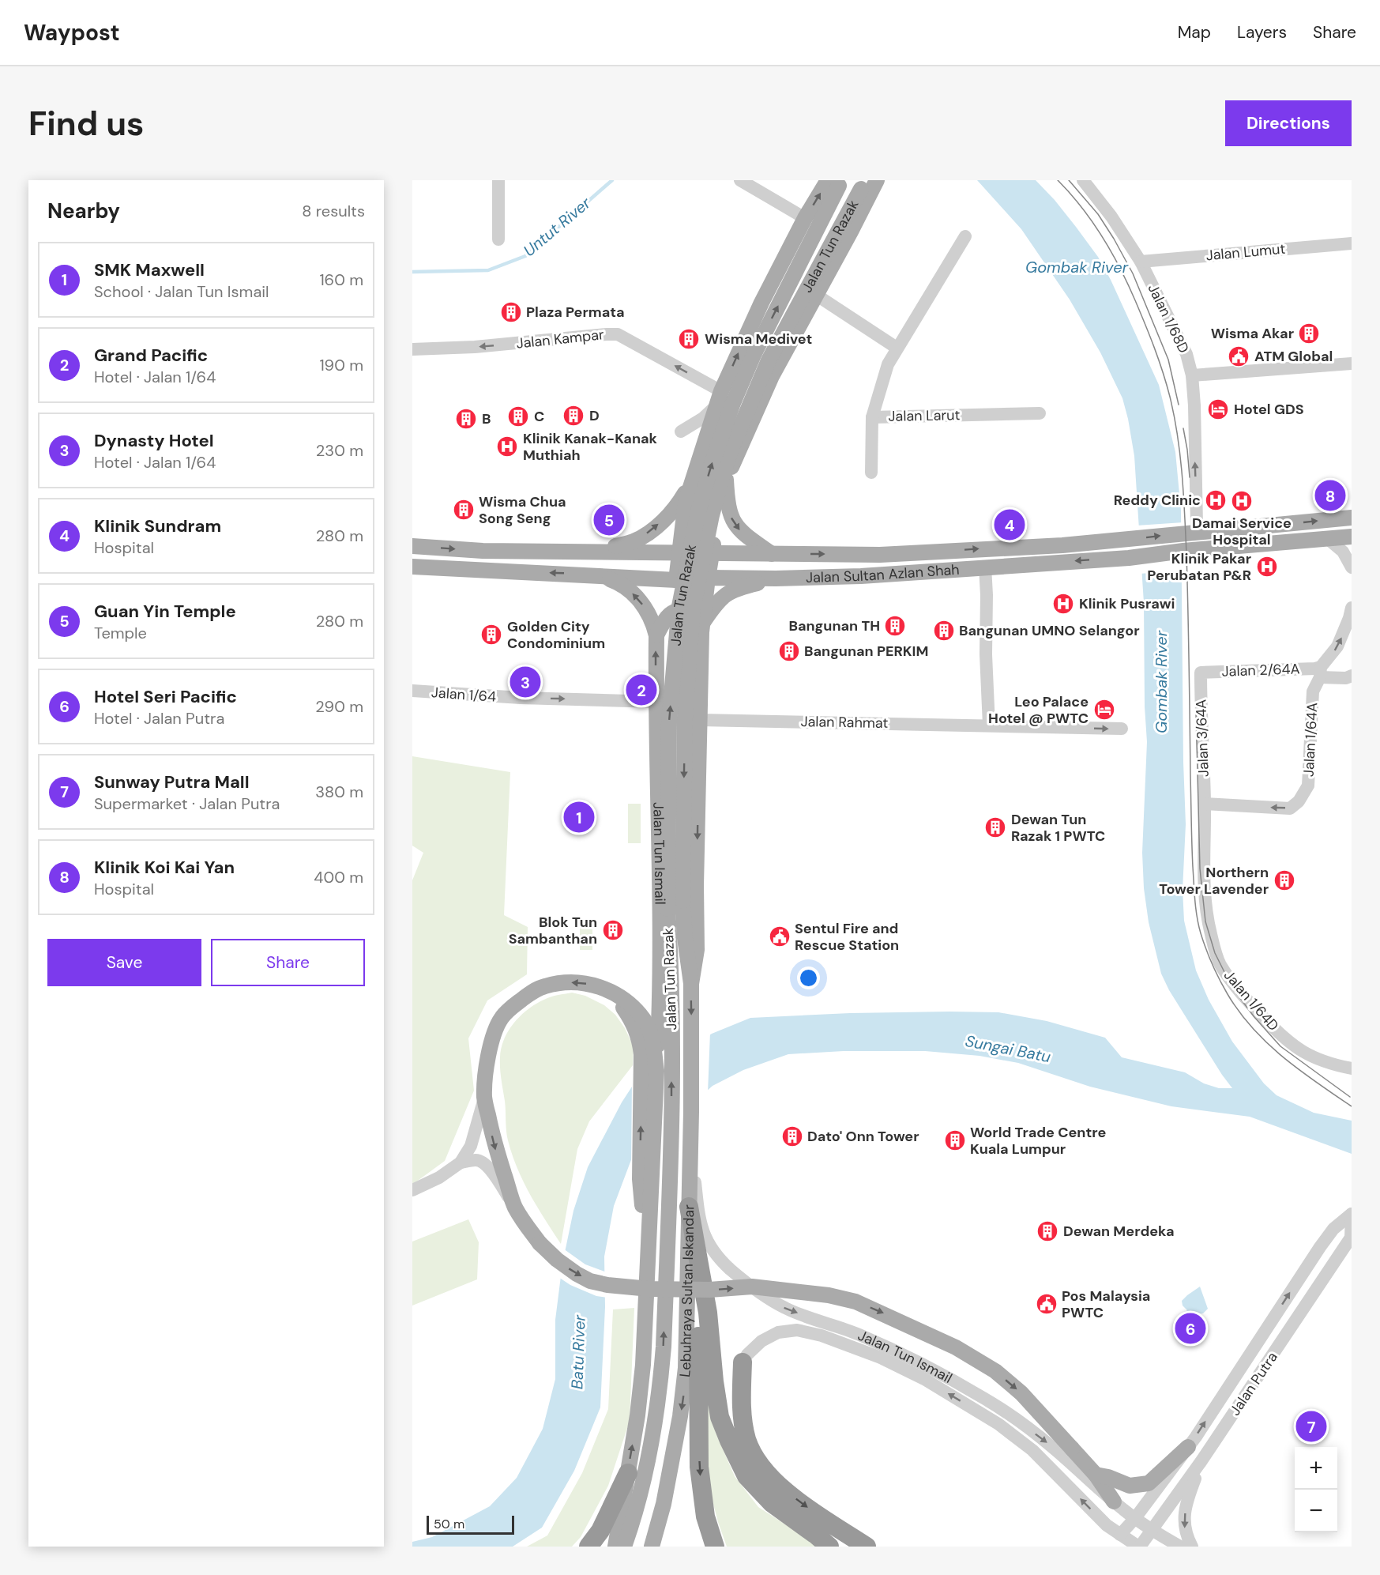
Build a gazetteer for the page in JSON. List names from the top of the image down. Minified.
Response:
{"streets":{"main road":["Jalan Tun Razak","Jalan Sultan Azlan Shah","Jalan Tun Ismail","Lebuhraya Sultan Iskandar"],"street":["Jalan Lumut","Jalan 1/68D","Jalan Kampar","Jalan Larut","Jalan 2/64A","Jalan 1/64","Jalan Rahmat","Jalan 3/64A","Jalan 1/64A","Jalan 1/64D","Jalan Putra"]},"crossings":[["Jalan Tun Razak","Jalan Kampar"],["Jalan Tun Razak","Jalan Sultan Azlan Shah"],["Jalan Tun Razak","Lebuhraya Sultan Iskandar"],["Jalan Lumut","Jalan 1/68D"],["Jalan 1/68D","Jalan Sultan Azlan Shah"],["Jalan 2/64A","Jalan 3/64A"],["Jalan 2/64A","Jalan 1/64A"],["Jalan 1/64","Jalan Tun Ismail"],["Jalan 3/64A","Jalan 1/64A"],["Jalan 3/64A","Jalan 1/64D"],["Jalan 1/64A","Jalan 1/64D"],["Jalan Tun Ismail","Lebuhraya Sultan Iskandar"],["Jalan Tun Ismail","Jalan Putra"]],"one_way":["Jalan 1/68D","Jalan Kampar","Jalan 1/64"],"water":["Untut River","Gombak River","Sungai Batu","Batu River"],"places":{"building":["Plaza Permata","Wisma Akar","Wisma Medivet","D","C","B","Wisma Chua Song Seng","Bangunan TH","Bangunan UMNO Selangor","Golden City Condominium","Bangunan PERKIM","Dewan Tun Razak 1 PWTC","Northern Tower Lavender","Blok Tun Sambanthan","Dato' Onn Tower","World Trade Centre Kuala Lumpur","Dewan Merdeka"],"public building":["ATM Global","Sentul Fire and Rescue Station","Pos Malaysia PWTC"],"hotel":["Hotel GDS","Leo Palace Hotel @ PWTC"],"hospital":["Klinik Kanak-Kanak Muthiah","Reddy Clinic","Damai Service Hospital","Klinik Pakar Perubatan P&R","Klinik Pusrawi"]},"scale_bar":"50 m","page":{"header":"Waypost","nav":["Map","Layers","Share"],"buttons":["Directions",["Save","Share"]],"title":"Find us","heading":["Nearby","8 results"],"list":[{"mark":"1","name":"SMK Maxwell","note":"School · Jalan Tun Ismail","value":"160 m"},{"mark":"2","name":"Grand Pacific","note":"Hotel · Jalan 1/64","value":"190 m"},{"mark":"3","name":"Dynasty Hotel","note":"Hotel · Jalan 1/64","value":"230 m"},{"mark":"4","name":"Klinik Sundram","note":"Hospital","value":"280 m"},{"mark":"5","name":"Guan Yin Temple","note":"Temple","value":"280 m"},{"mark":"6","name":"Hotel Seri Pacific","note":"Hotel · Jalan Putra","value":"290 m"},{"mark":"7","name":"Sunway Putra Mall","note":"Supermarket · Jalan Putra","value":"380 m"},{"mark":"8","name":"Klinik Koi Kai Yan","note":"Hospital","value":"400 m"}],"pins":["8","5","4","3","2","1","6","7"],"map_buttons":["+","−"],"scale":"50 m"}}
